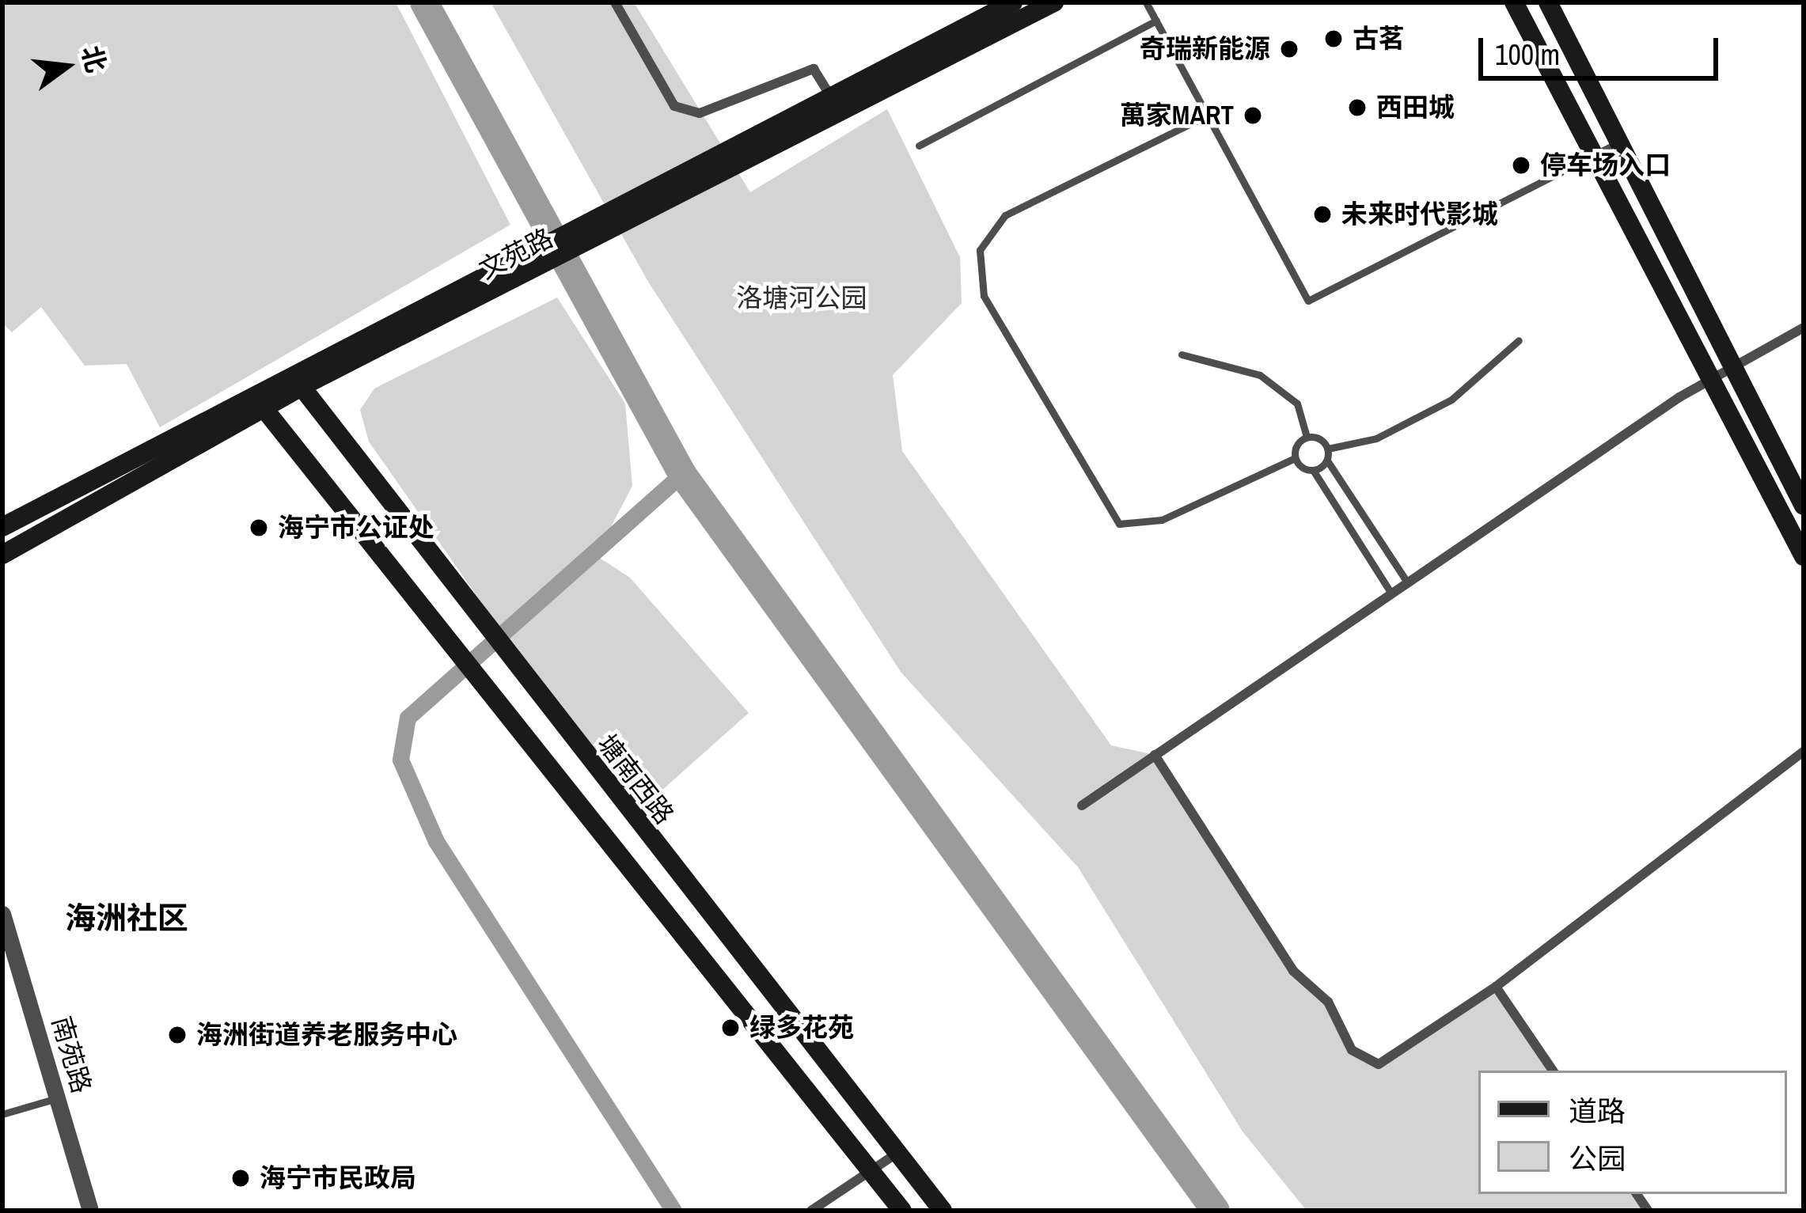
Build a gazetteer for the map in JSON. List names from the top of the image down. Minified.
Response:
{"streets":{"main road":["文苑路","塘南西路"],"street":["南苑路"]},"crossings":[["文苑路","塘南西路"]],"districts":["海洲社区"],"parks":["洛塘河公园"],"places":["古茗","奇瑞新能源","西田城","萬家MART","停车场入口","未来时代影城","海宁市公证处","绿多花苑","海洲街道养老服务中心","海宁市民政局"],"legend":["道路","公园"],"scale_bar":"100 m","north":"right"}
